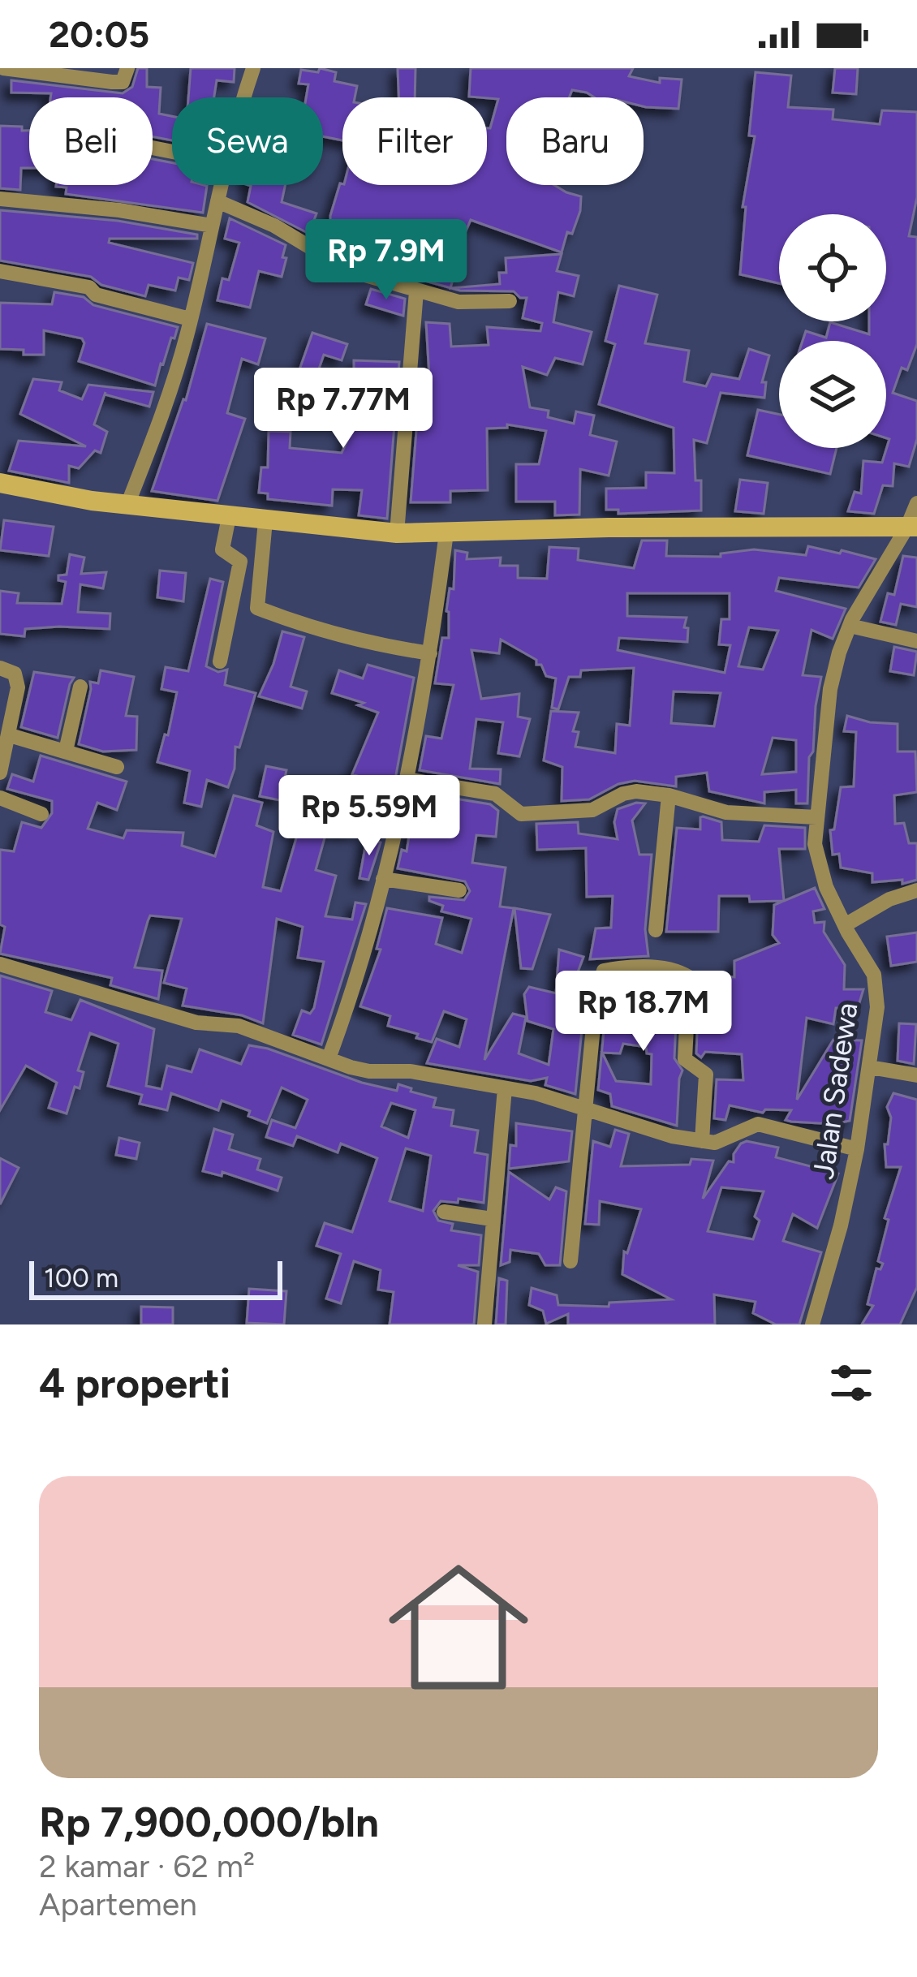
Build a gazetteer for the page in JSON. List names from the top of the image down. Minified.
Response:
{"streets":{"street":["Jalan Sadewa"]},"scale_bar":"100 m","page":{"status":"20:05","chip":["Beli","Sewa","Filter","Baru"],"price":["Rp 7.9M","Rp 7.77M","Rp 5.59M","Rp 18.7M"],"scale":"100 m","heading":"4 properti","list":[{"name":"Rp 7,900,000/bln","note":"2 kamar · 62 m² · Apartemen"}]}}
